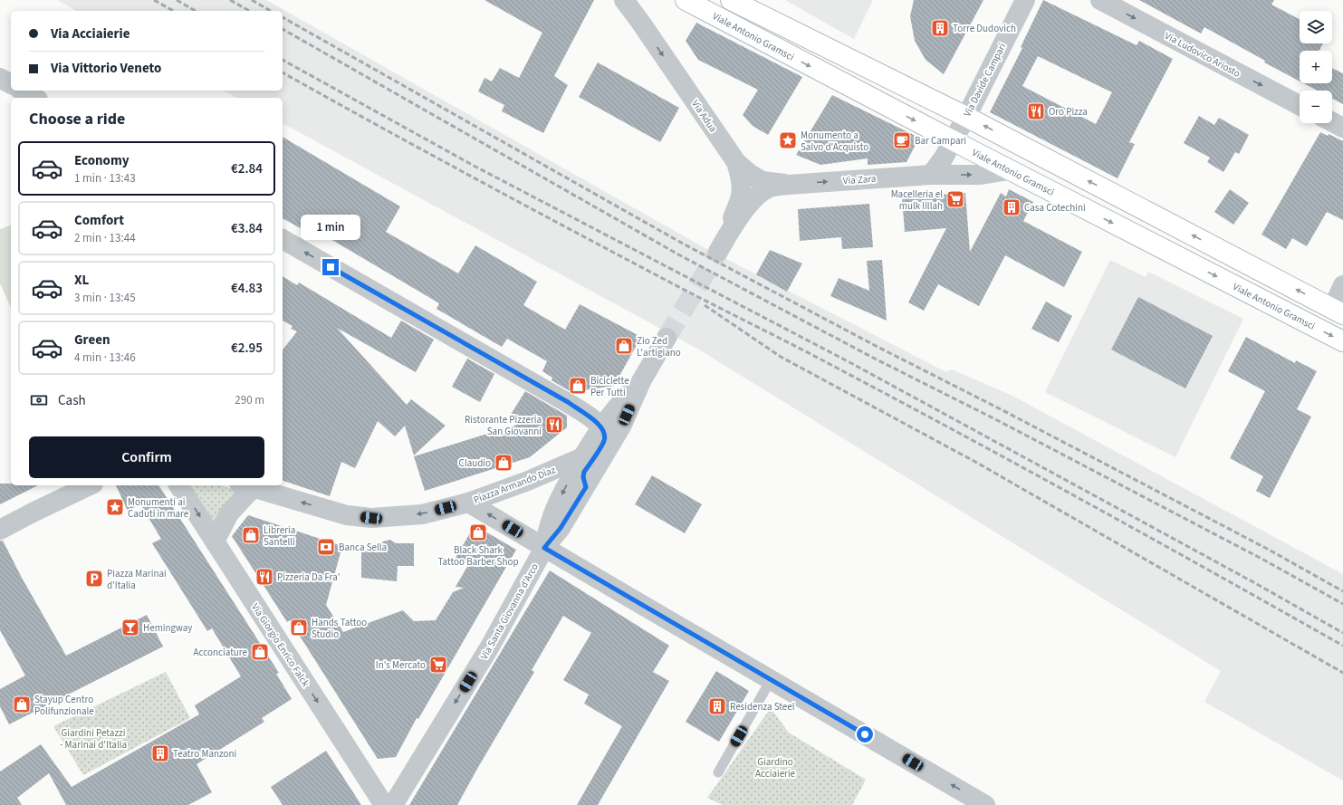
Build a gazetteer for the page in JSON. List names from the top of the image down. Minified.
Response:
{"streets":{"main road":["Viale Antonio Gramsci"],"street":["Via Ludovico Ariosto","Via Davide Campari","Via Adua","Via Zara","Piazza Armando Diaz","Via Santa Giovanna d'Arco","Via Giorgio Enrico Falck"]},"crossings":[["Viale Antonio Gramsci","Via Davide Campari"],["Viale Antonio Gramsci","Via Zara"],["Via Adua","Via Zara"],["Piazza Armando Diaz","Via Santa Giovanna d'Arco"]],"one_way":["Via Ludovico Ariosto","Via Adua","Via Zara","Via Santa Giovanna d'Arco","Via Giorgio Enrico Falck"],"parks":["Giardini Petazzi - Marinai d'Italia","Giardino Acciaierie"],"places":{"building":["Torre Dudovich","Casa Cotechini","Residenza Steel","Teatro Manzoni"],"restaurant":["Oro Pizza","Ristorante Pizzeria San Giovanni","Pizzeria Da Fra'"],"place":["Monumento a Salvo d'Acquisto","Monumenti ai Caduti in mare"],"cafe":["Bar Campari"],"supermarket":["Macelleria el mulk lillah","In's Mercato"],"shop":["Zio Zed L'artigiano","Biciclette Per Tutti","Claudio","Black Shark Tattoo Barber Shop","Libreria Santelli","Hands Tattoo Studio","Acconciature","Stayup Centro Polifunzionale"],"bank":["Banca Sella"],"parking":["Piazza Marinai d'Italia"],"bar":["Hemingway"]},"page":{"map_buttons":["+","−"],"banner":["Via Acciaierie","Via Vittorio Veneto"],"heading":"Choose a ride","list":[{"name":"Economy","note":"1 min · 13:43","value":"€2.84"},{"name":"Comfort","note":"2 min · 13:44","value":"€3.84"},{"name":"XL","note":"3 min · 13:45","value":"€4.83"},{"name":"Green","note":"4 min · 13:46","value":"€2.95"}],"bubble":"1 min","pay":["Cash","290 m"],"buttons":"Confirm"}}
